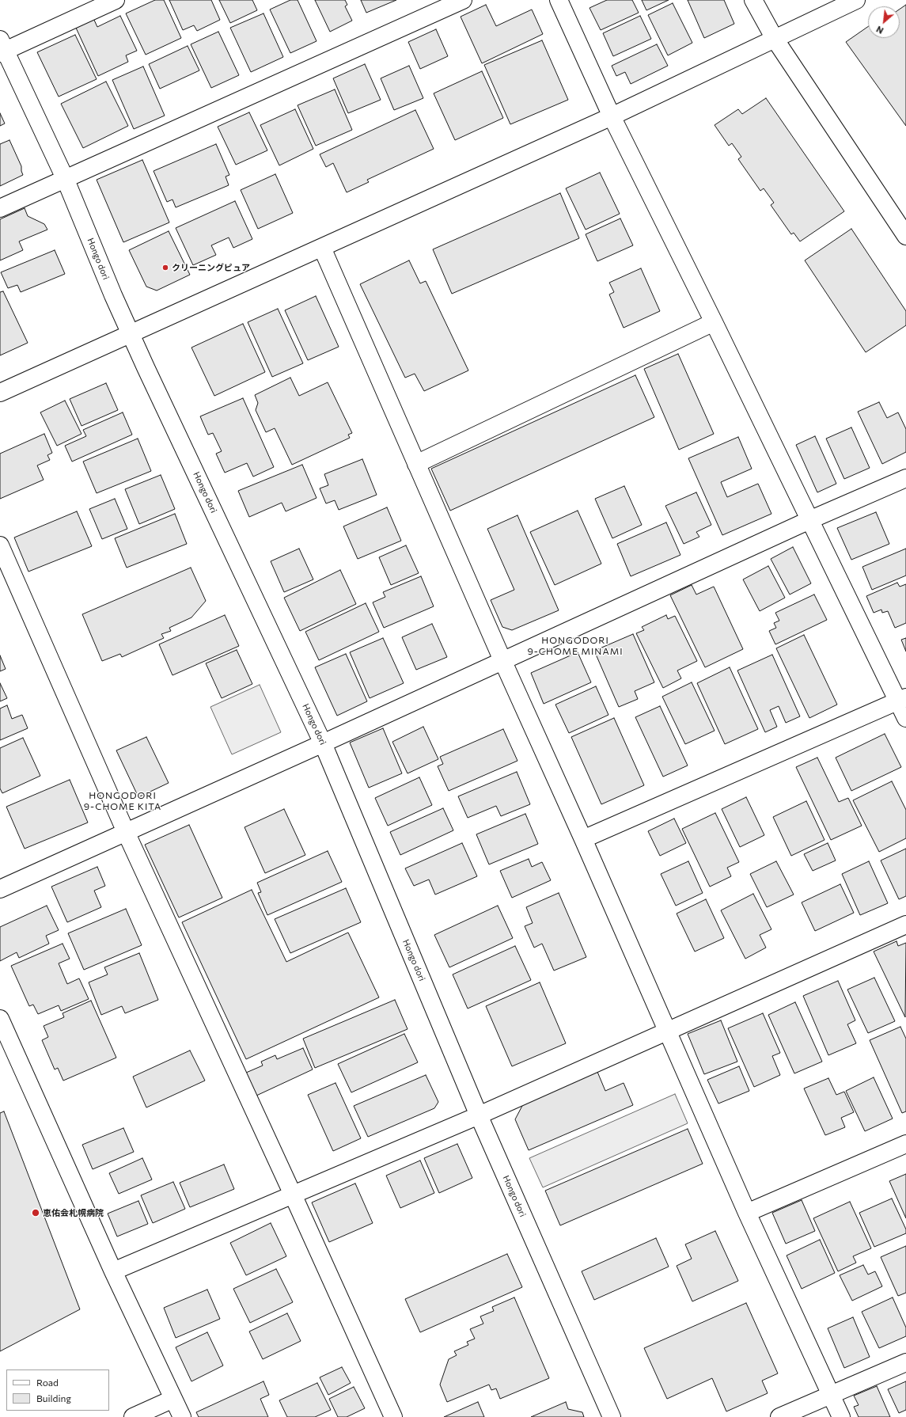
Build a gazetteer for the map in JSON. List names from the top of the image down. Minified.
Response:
{"streets":{"street":["Hongo dori"]},"districts":["HONGODORI 9-CHOME MINAMI","HONGODORI 9-CHOME KITA"],"places":["クリーニングピュア","恵佑会札幌病院"],"legend":["Road","Building"],"north":"bottom left"}
